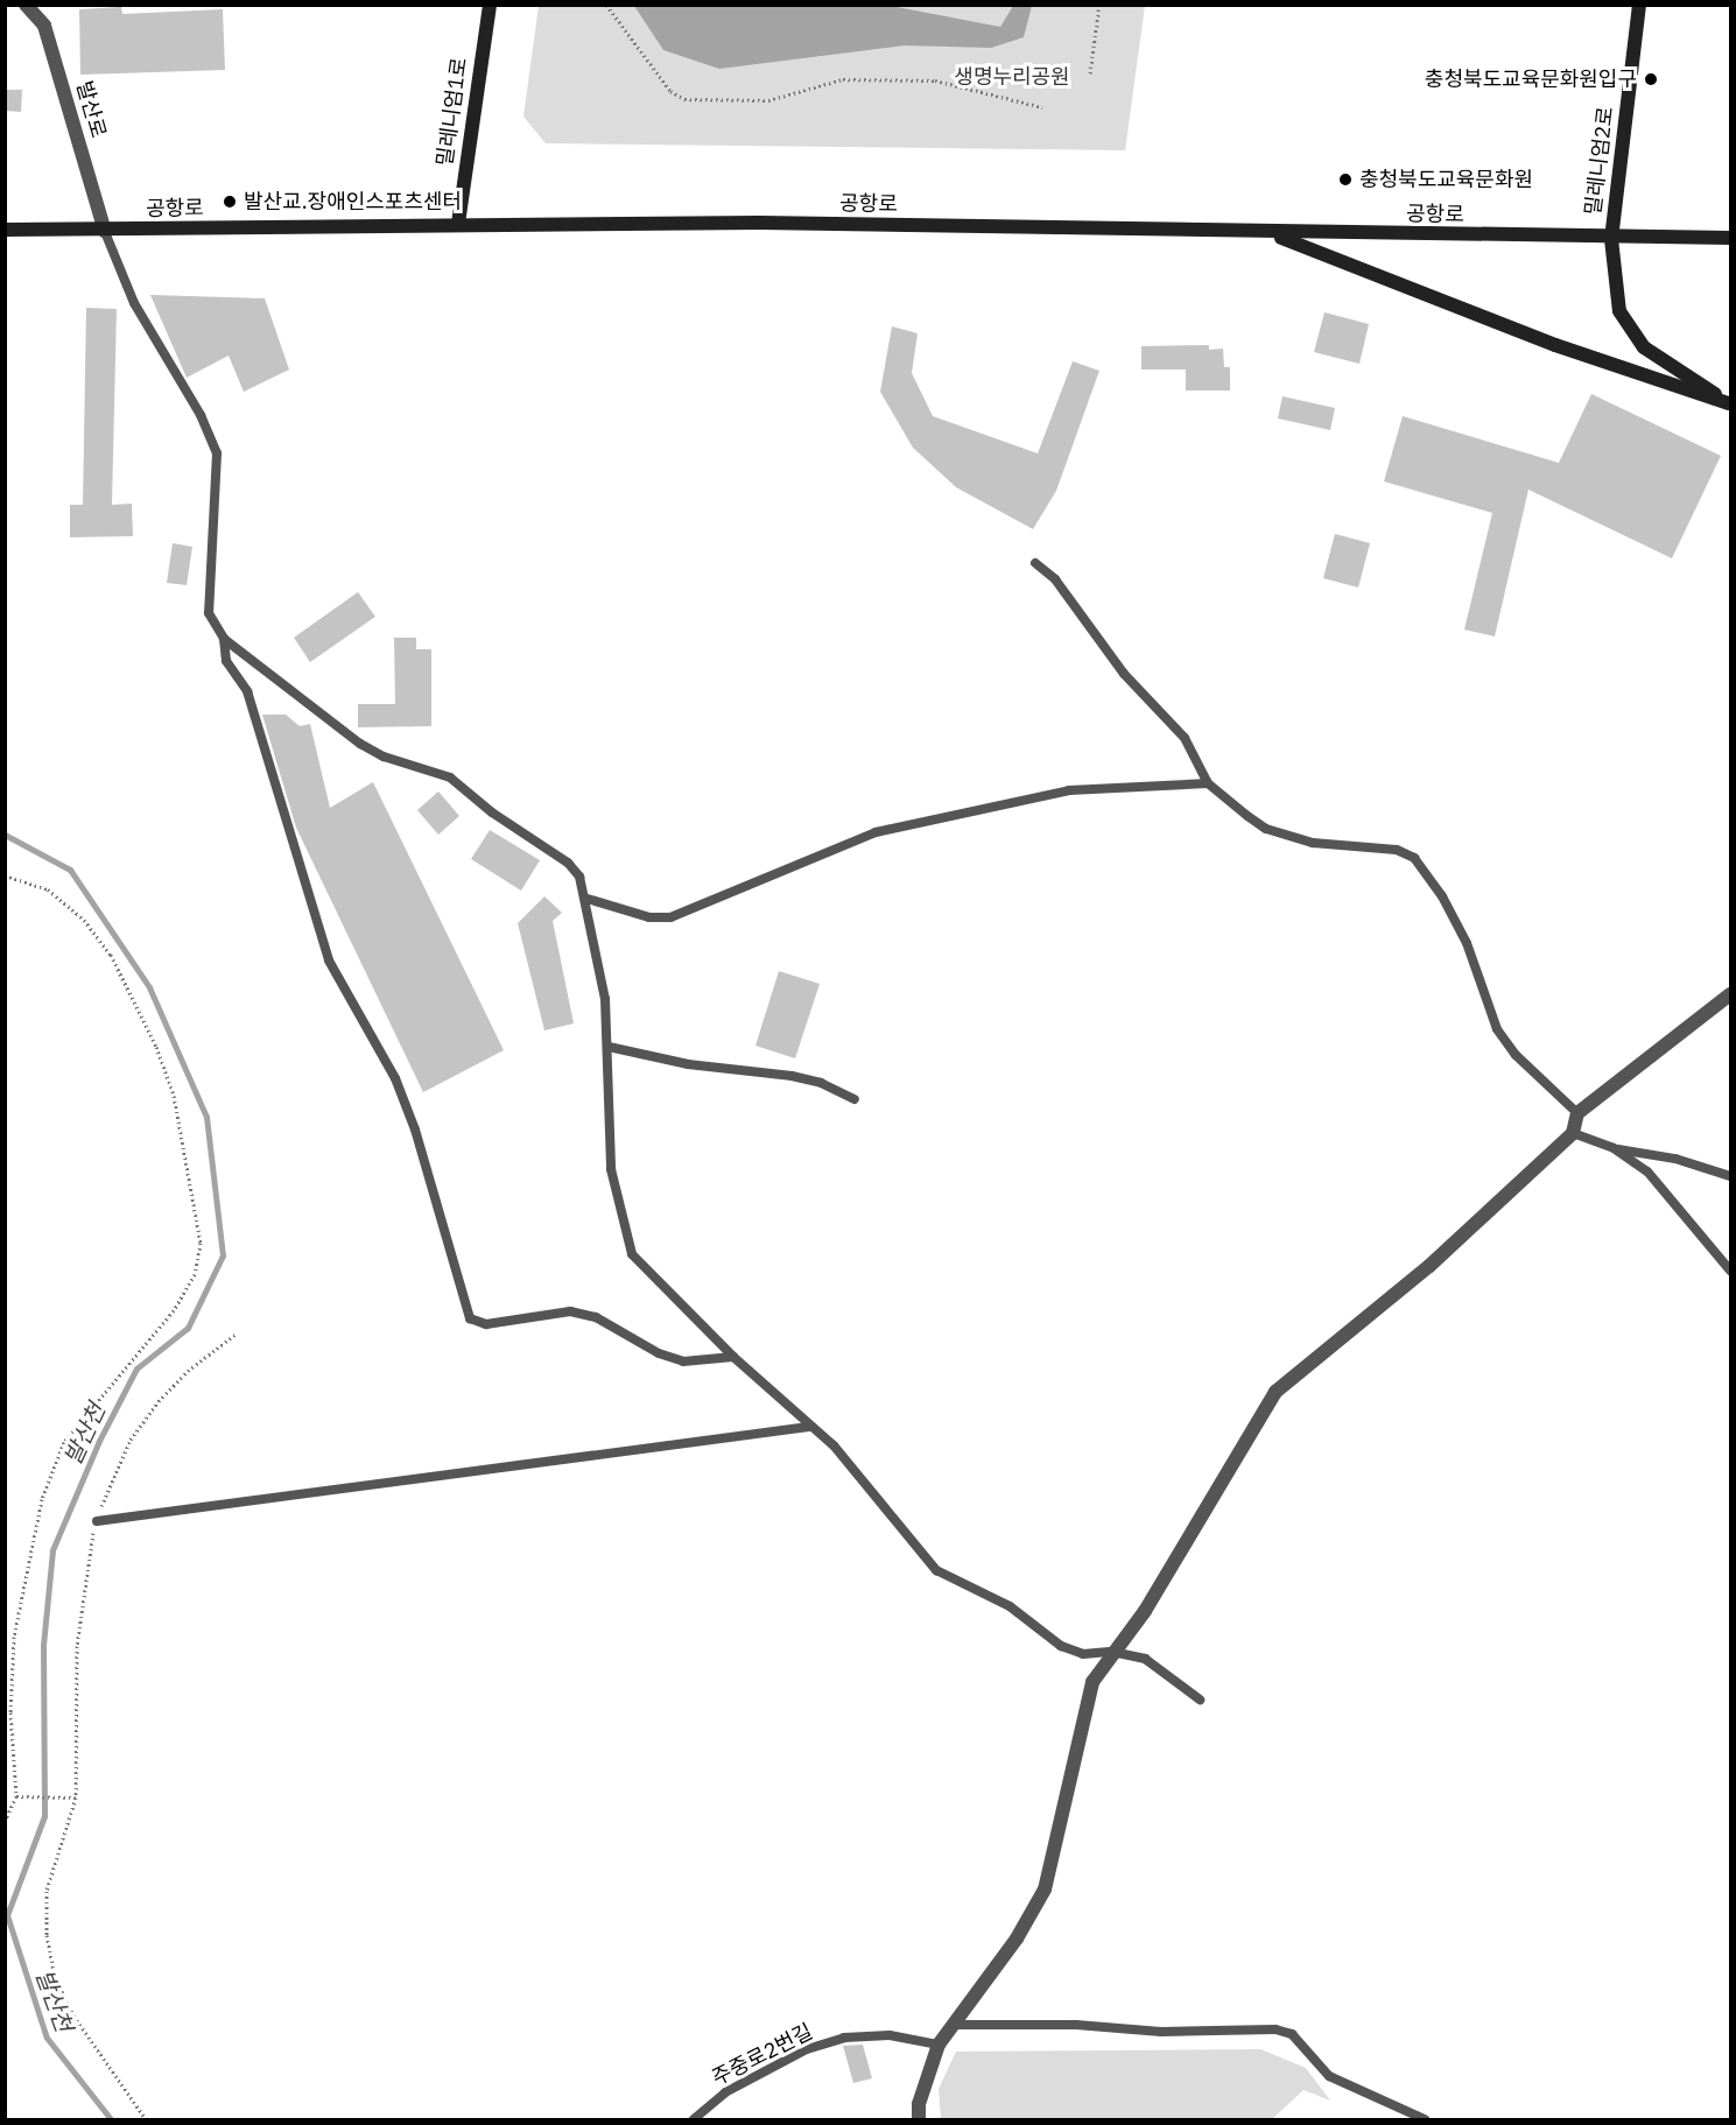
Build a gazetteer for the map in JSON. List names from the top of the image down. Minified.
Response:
{"streets":{"main road":["밀레니엄1로","밀레니엄2로","공항로"],"street":["발산로"],"lane":["주중로2번길"]},"crossings":[["발산로","공항로"],["밀레니엄1로","공항로"],["밀레니엄2로","공항로"]],"water":["발산천"],"parks":["생명누리공원"],"places":["충청북도교육문화원입구","충청북도교육문화원","발산교.장애인스포츠센터"]}
